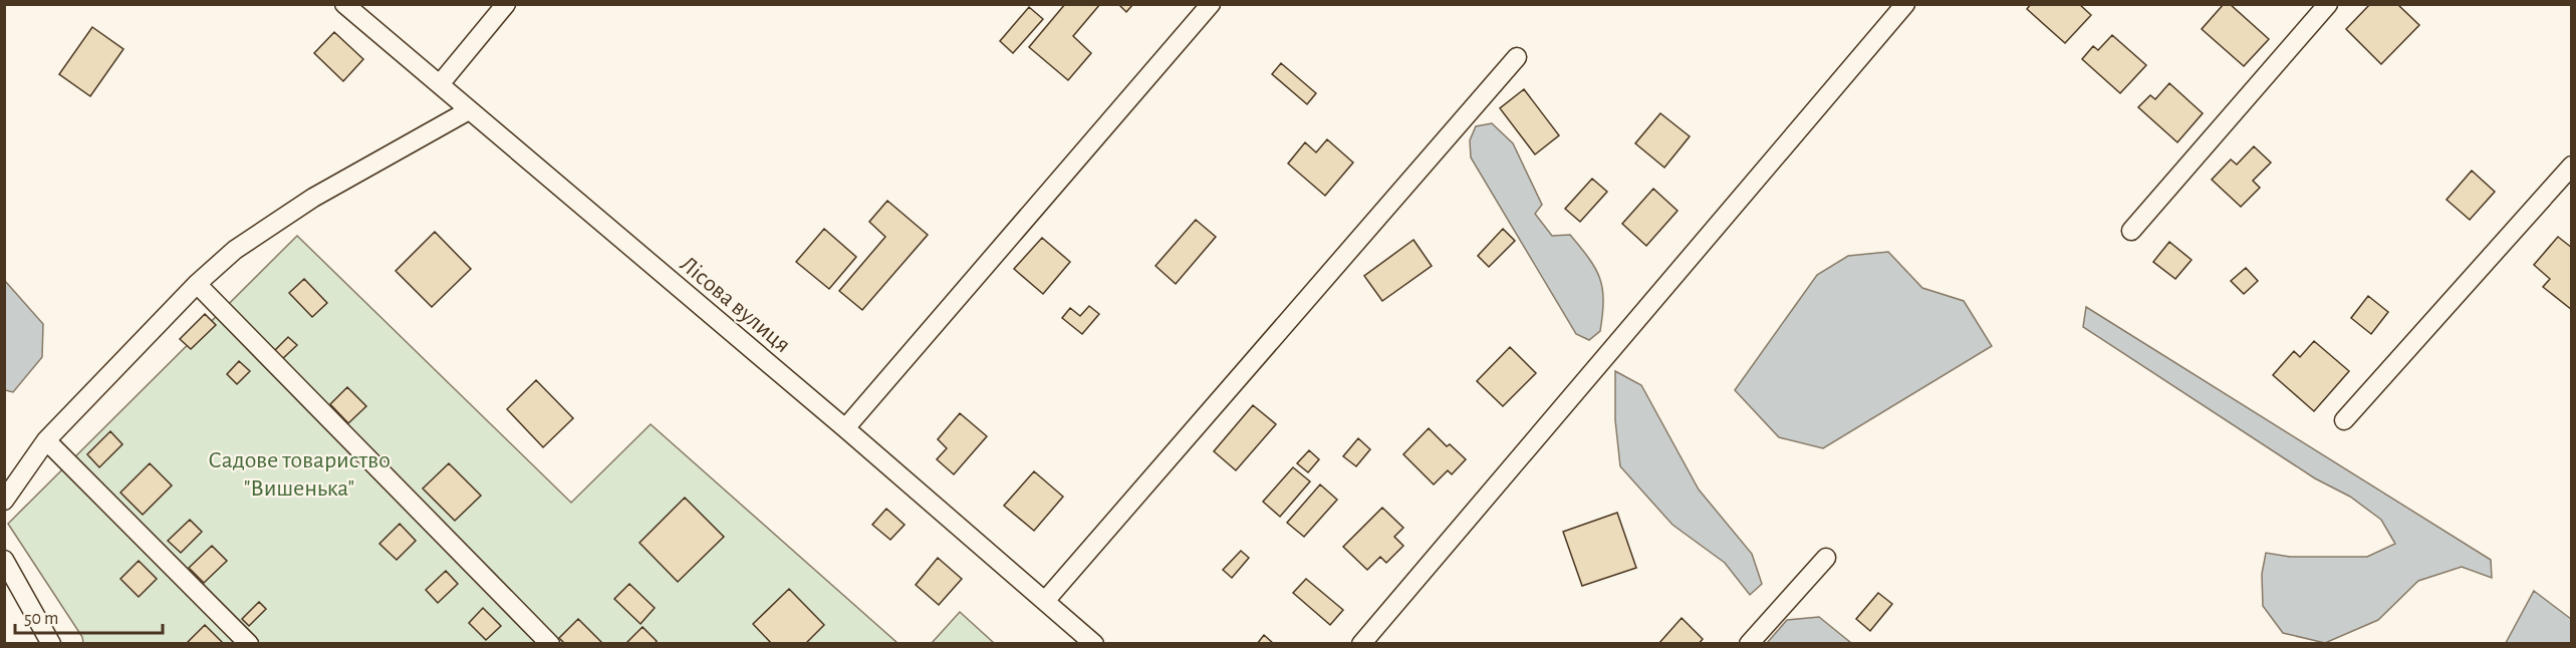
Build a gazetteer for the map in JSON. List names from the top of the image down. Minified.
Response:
{"streets":{"street":["Лісова вулиця"]},"parks":["Садове товариство \"Вишенька\""],"scale_bar":"50 m"}
